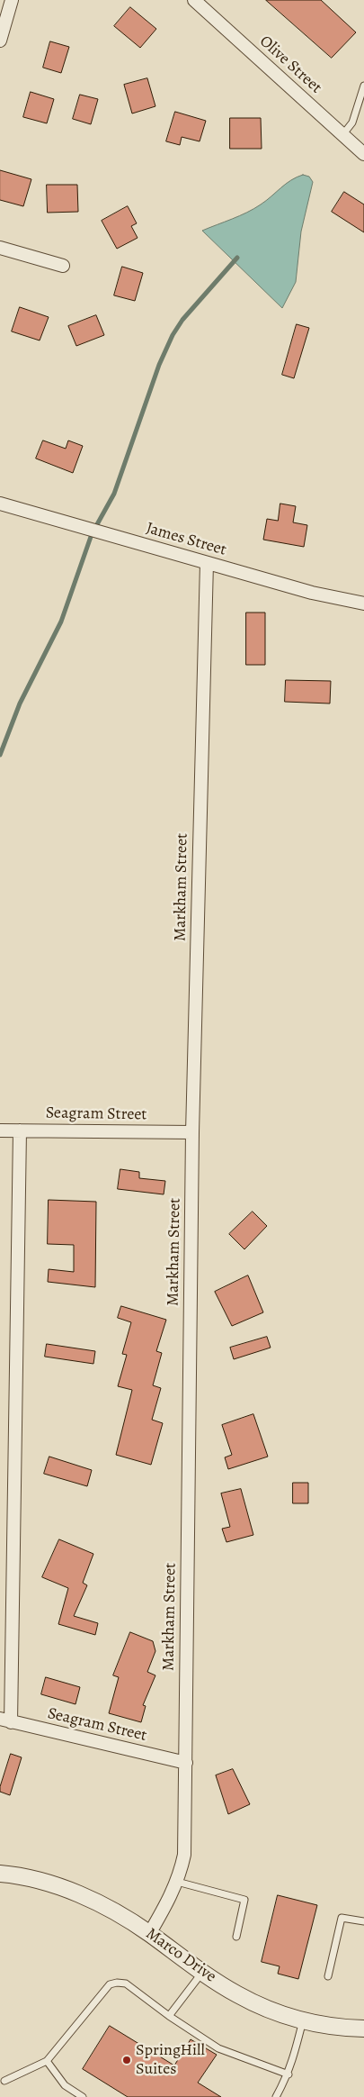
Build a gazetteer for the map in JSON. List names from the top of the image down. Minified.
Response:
{"streets":{"street":["Olive Street","James Street","Markham Street","Seagram Street","Marco Drive"]},"crossings":[["James Street","Markham Street"],["Markham Street","Seagram Street"],["Markham Street","Marco Drive"]],"places":["SpringHill Suites"]}
